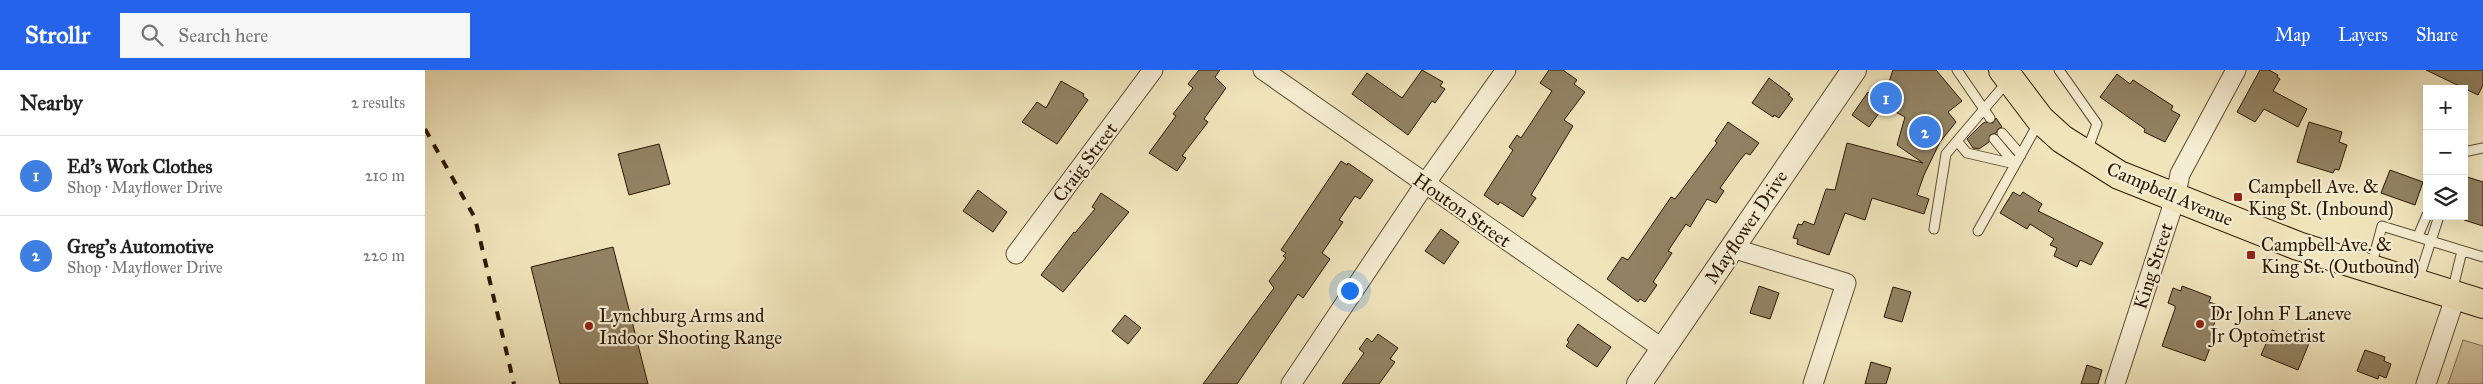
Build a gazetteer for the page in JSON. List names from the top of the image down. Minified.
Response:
{"streets":{"main road":["Campbell Avenue"],"street":["Craig Street","Houton Street","Mayflower Drive","King Street"]},"crossings":[["Campbell Avenue","King Street"],["Houton Street","Mayflower Drive"]],"places":{"transit":["Campbell Ave. & King St. (Inbound)","Campbell Ave. & King St. (Outbound)"],"other":["Dr John F Laneve Jr Optometrist","Lynchburg Arms and Indoor Shooting Range"]},"page":{"header":"Strollr","search":"Search here","nav":["Map","Layers","Share"],"heading":["Nearby","2 results"],"pins":["1","2"],"map_buttons":["+","−"],"list":[{"mark":"1","name":"Ed's Work Clothes","note":"Shop · Mayflower Drive","value":"210 m"},{"mark":"2","name":"Greg's Automotive","note":"Shop · Mayflower Drive","value":"220 m"}]}}
